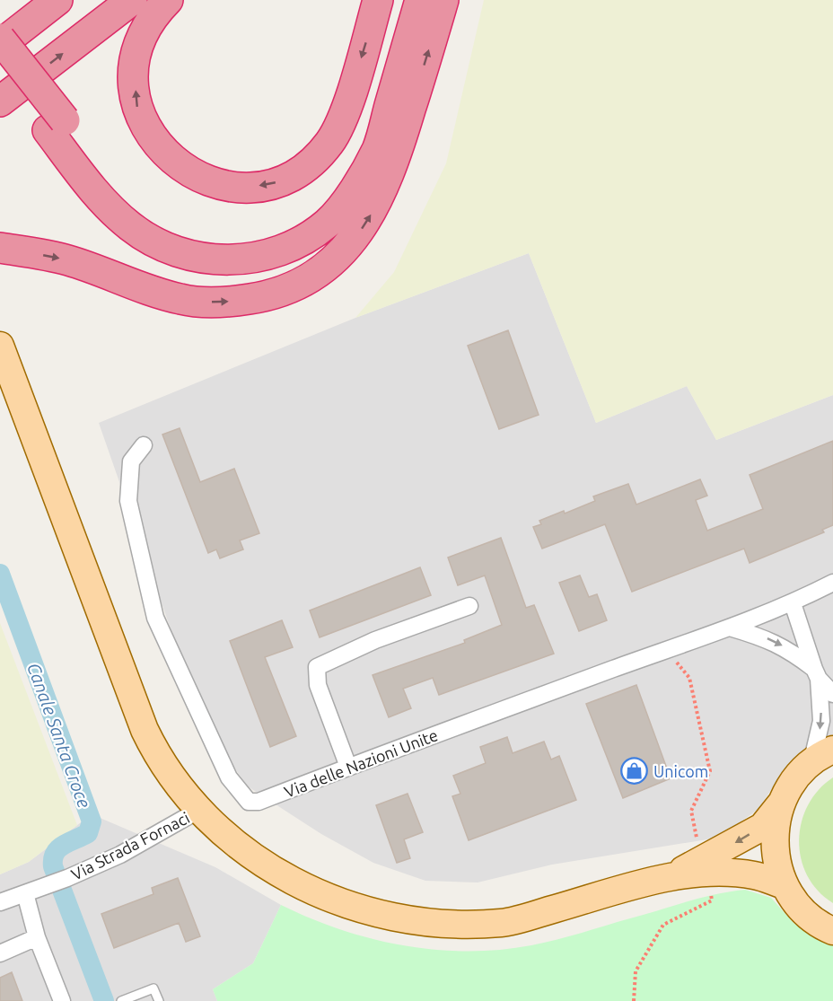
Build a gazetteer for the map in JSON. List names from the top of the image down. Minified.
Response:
{"streets":{"street":["Via delle Nazioni Unite","Via Strada Fornaci"]},"water":["Canale Santa Croce"],"places":{"shop":["Unicom"]}}
